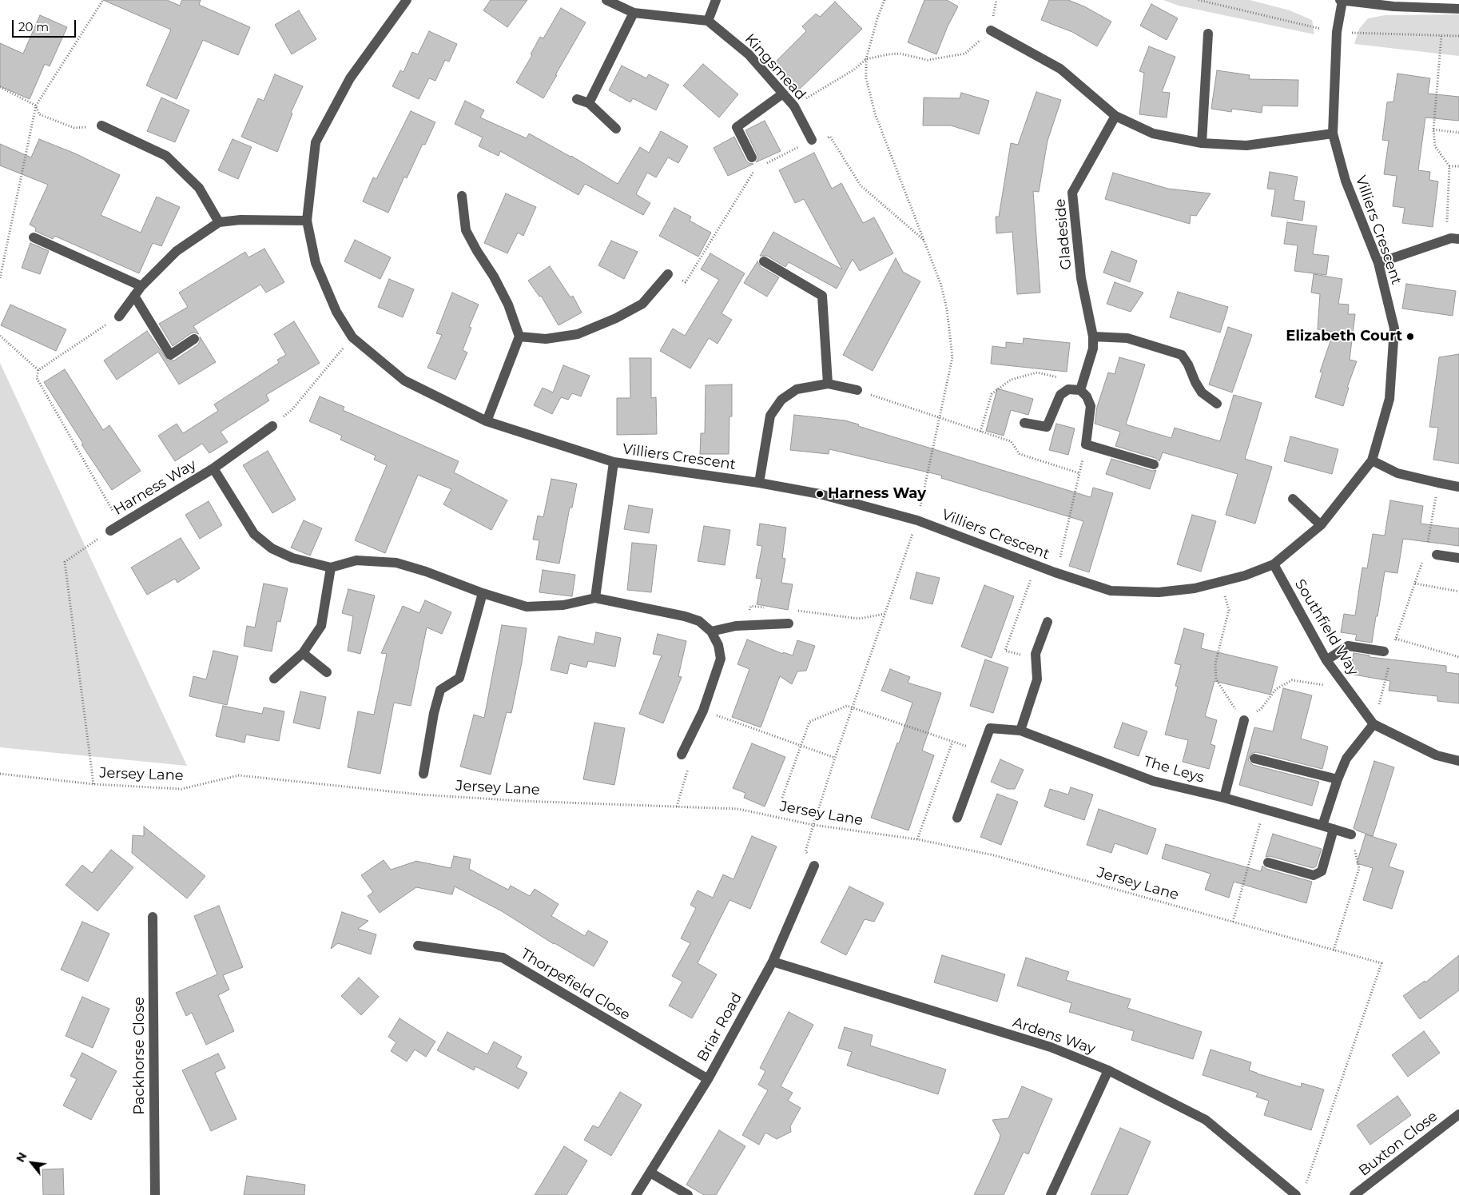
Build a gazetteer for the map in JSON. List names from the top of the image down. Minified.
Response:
{"streets":{"street":["Kingsmead","Villiers Crescent","Gladeside","Harness Way","Southfield Way","The Leys","Thorpefield Close","Briar Road","Ardens Way","Packhorse Close","Buxton Close"],"path":["Jersey Lane"]},"crossings":[["Villiers Crescent","Southfield Way"],["Thorpefield Close","Briar Road"],["Briar Road","Ardens Way"]],"places":["Elizabeth Court","Harness Way"],"scale_bar":"20 m","north":"top left"}
